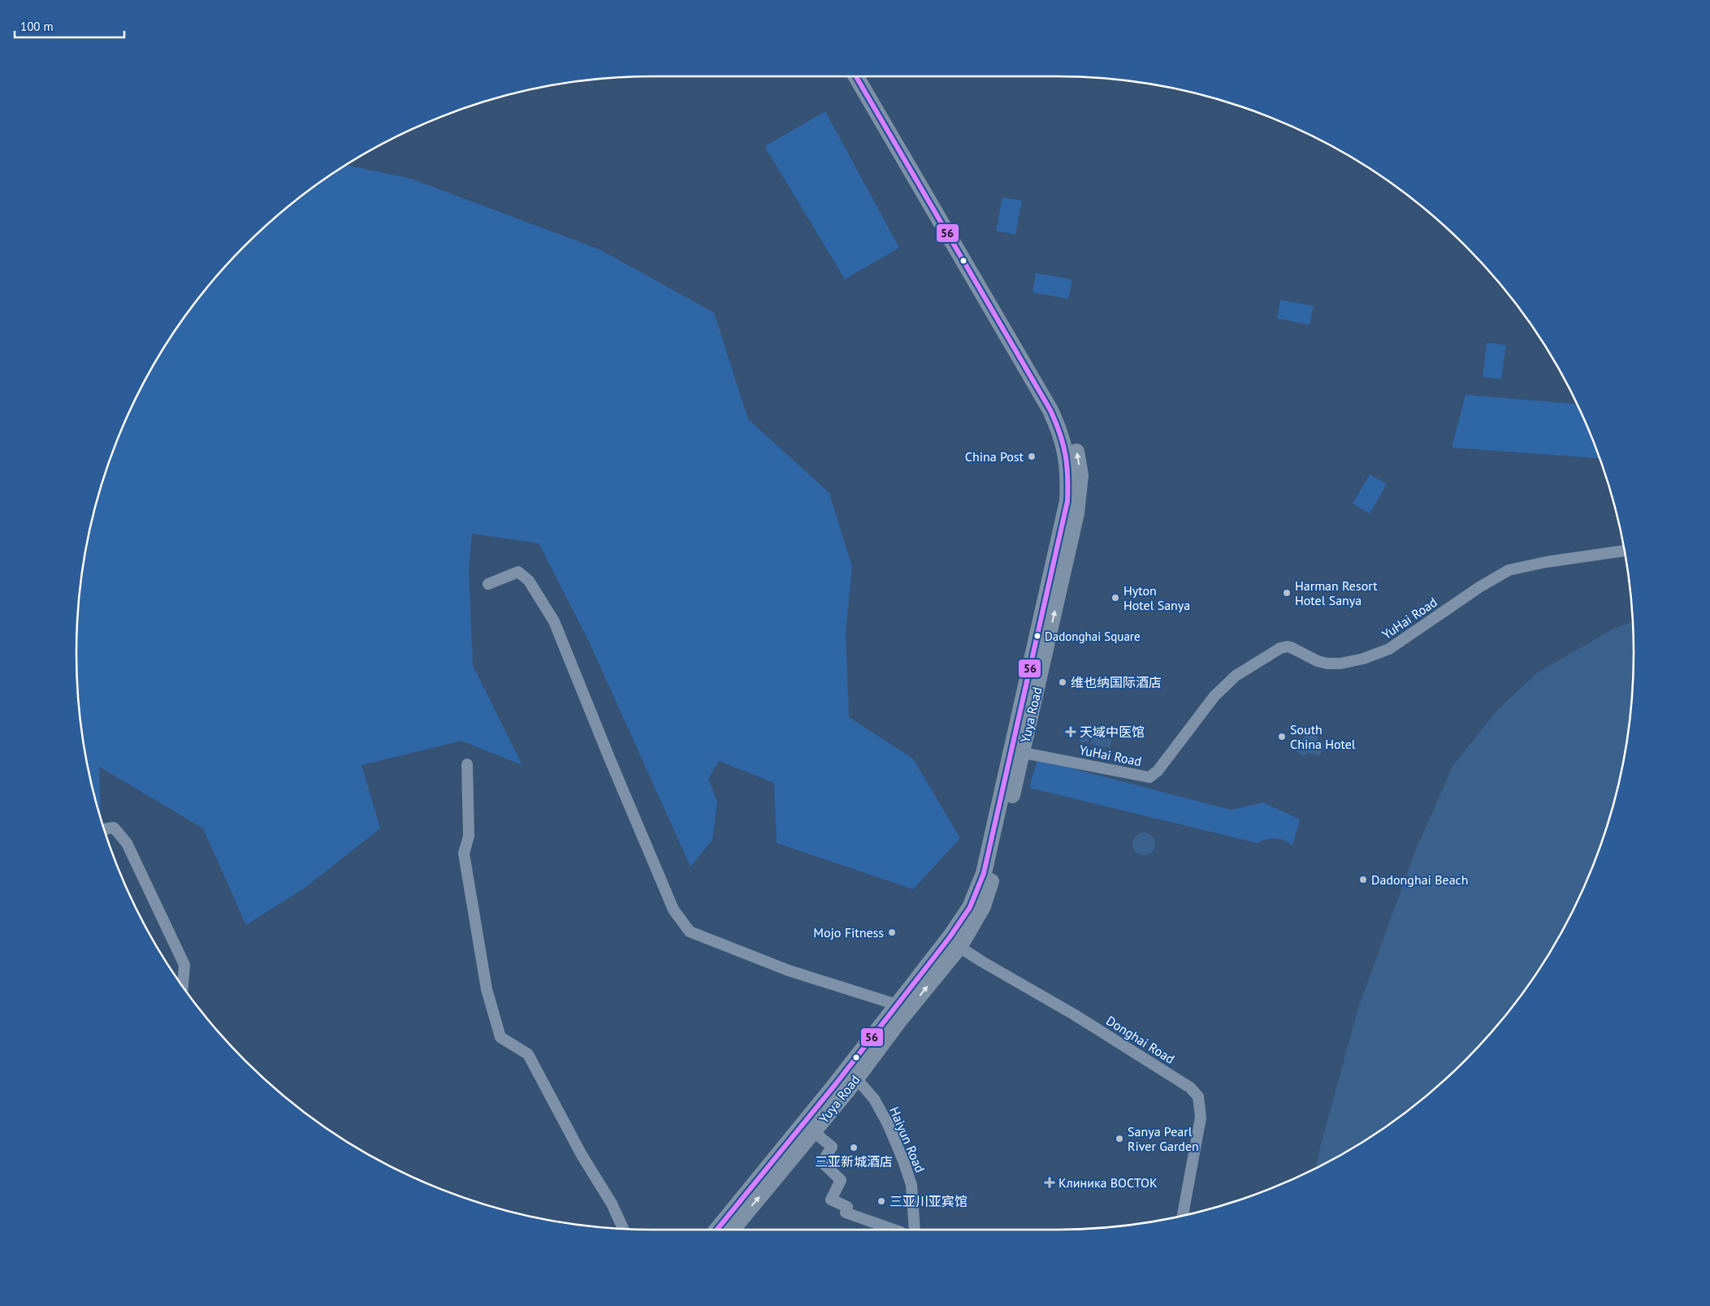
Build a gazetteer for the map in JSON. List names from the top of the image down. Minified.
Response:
{"streets":{"highway":["Yuya Road"],"street":["YuHai Road","Donghai Road","Haiyun Road"]},"crossings":[["YuHai Road","Yuya Road"],["Yuya Road","Donghai Road"],["Yuya Road","Haiyun Road"]],"places":{"other":["China Post","Harman Resort Hotel Sanya","Hyton Hotel Sanya","Dadonghai Square","维也纳国际酒店","South China Hotel","Dadonghai Beach","Mojo Fitness","Sanya Pearl River Garden","三亚新城酒店","三亚川亚宾馆"],"health":["天域中医馆","Клиника ВОСТОК"]},"lines":["transit line 56"],"scale_bar":"100 m"}
